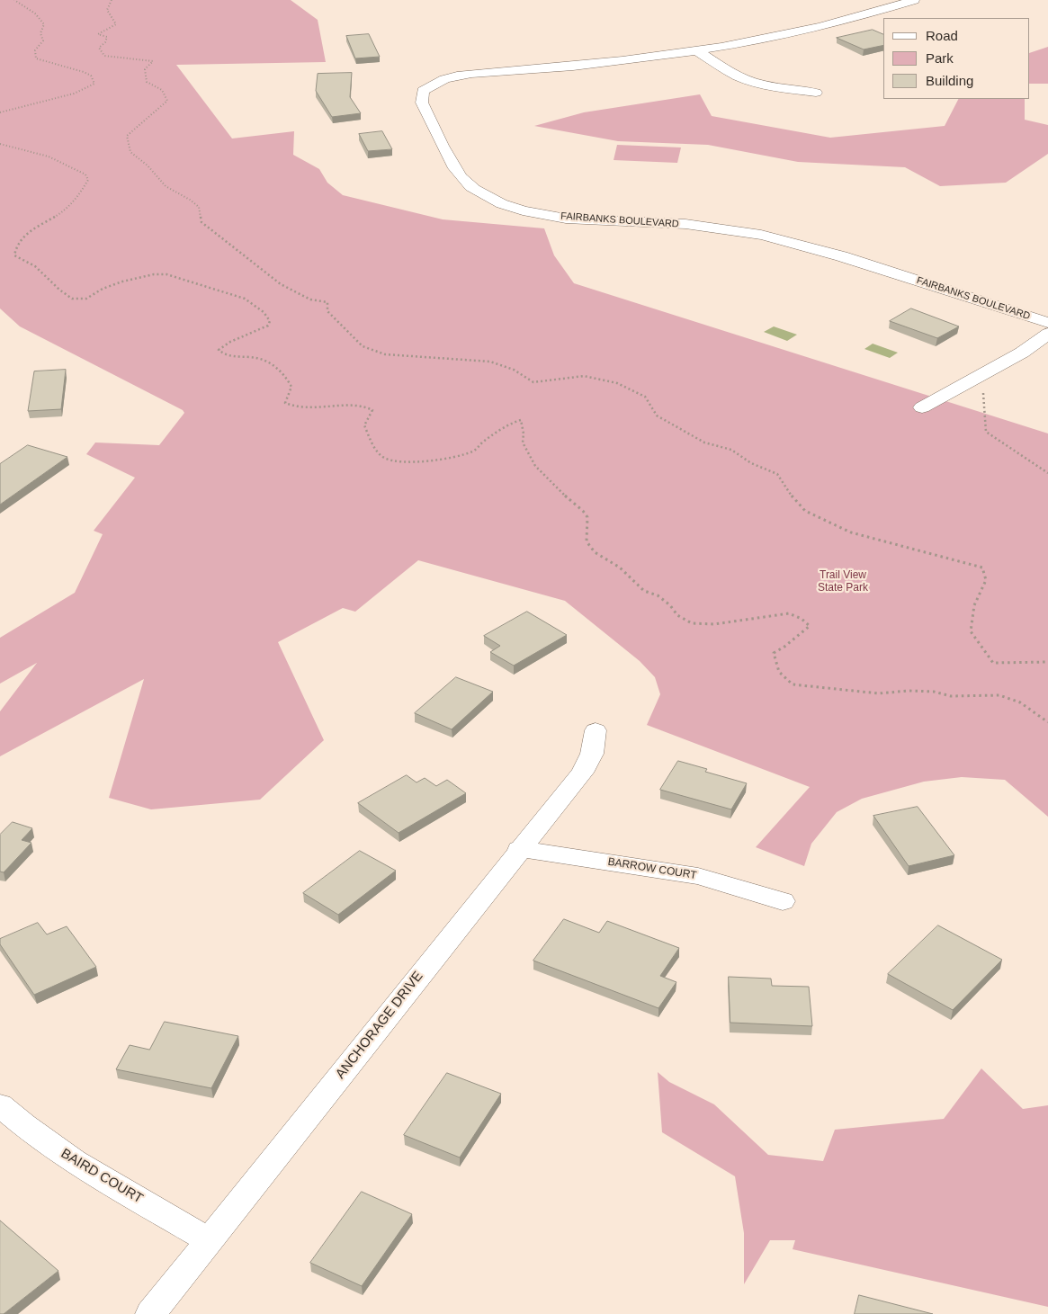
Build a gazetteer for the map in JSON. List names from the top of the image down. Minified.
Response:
{"streets":{"street":["FAIRBANKS BOULEVARD","BARROW COURT","ANCHORAGE DRIVE","BAIRD COURT"]},"crossings":[["BARROW COURT","ANCHORAGE DRIVE"],["ANCHORAGE DRIVE","BAIRD COURT"]],"parks":["Trail View State Park"],"legend":["Road","Park","Building"]}
